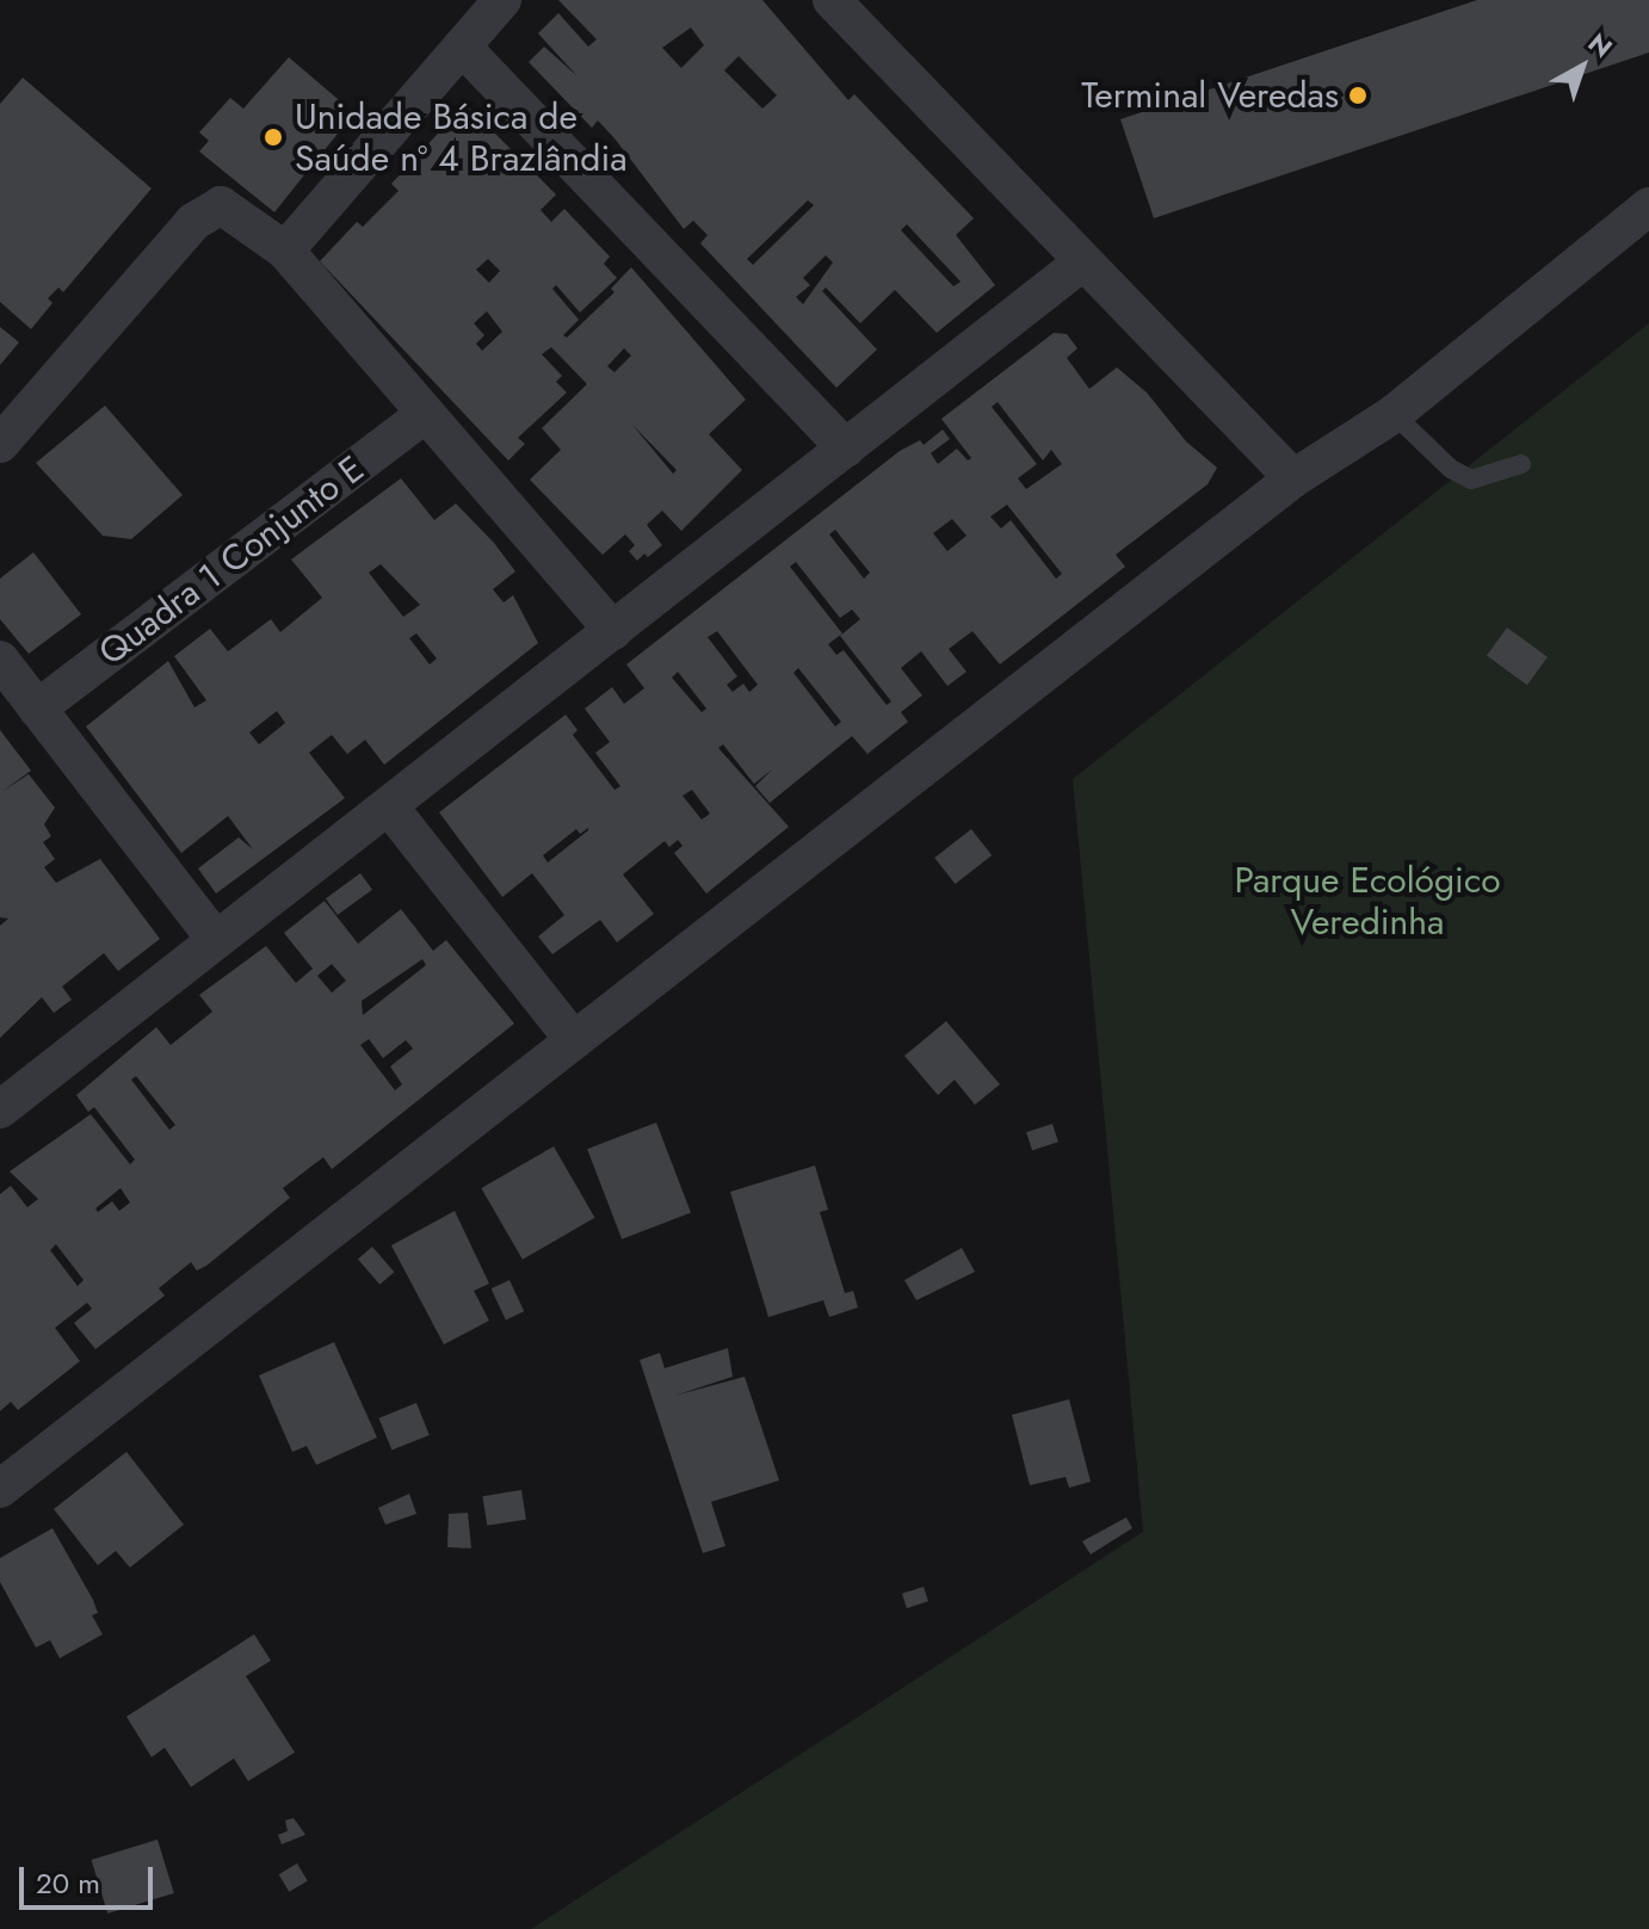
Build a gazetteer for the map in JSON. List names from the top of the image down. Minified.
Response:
{"streets":{"street":["Quadra 1 Conjunto E"]},"parks":["Parque Ecológico Veredinha"],"places":["Terminal Veredas","Unidade Básica de Saúde nº 4 Brazlândia"],"scale_bar":"20 m","north":"top right"}
